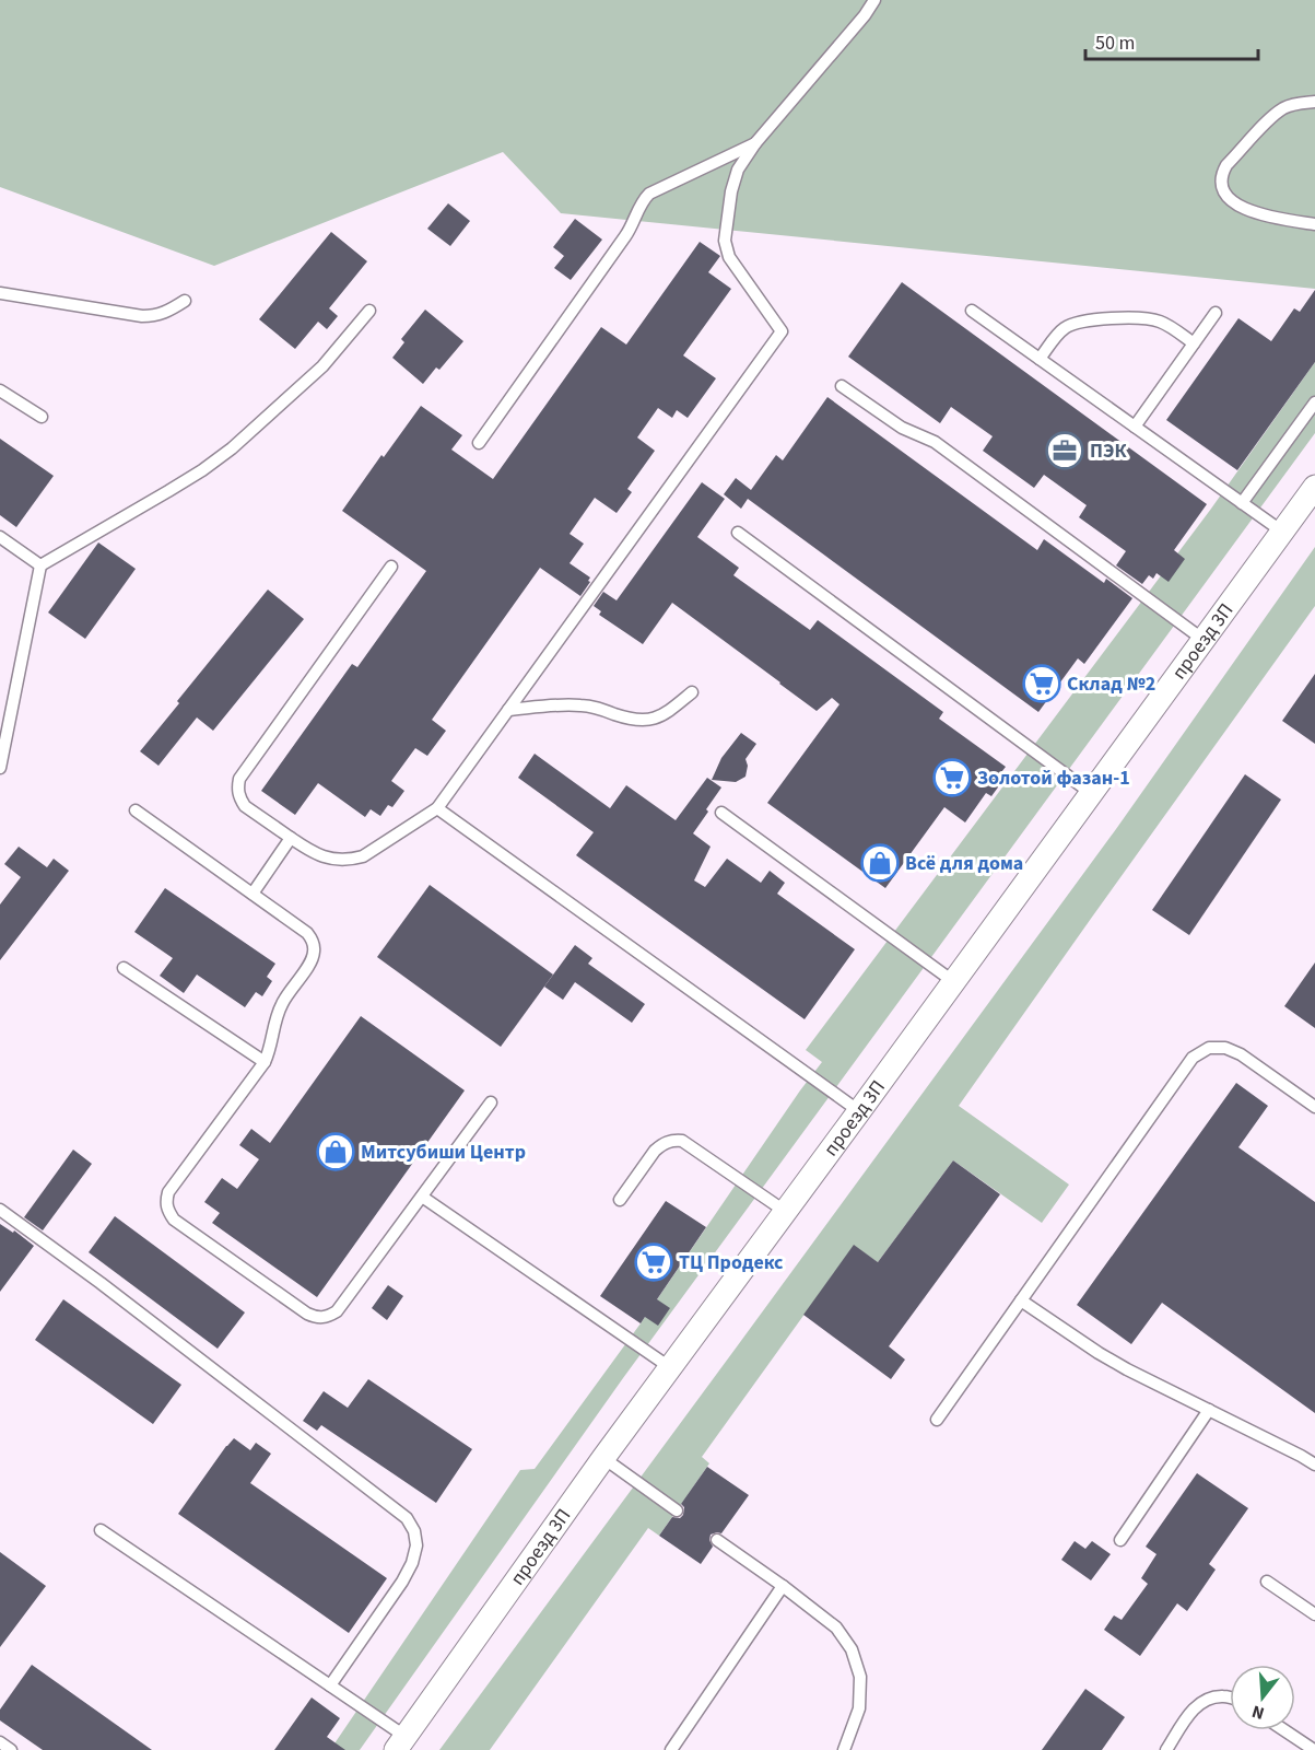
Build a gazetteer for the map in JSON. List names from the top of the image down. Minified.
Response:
{"streets":{"street":["проезд 3П"]},"places":{"office":["ПЭК"],"supermarket":["Склад №2","Золотой фазан-1","ТЦ Продекс"],"shop":["Всё для дома","Митсубиши Центр"]},"scale_bar":"50 m","north":"bottom"}
